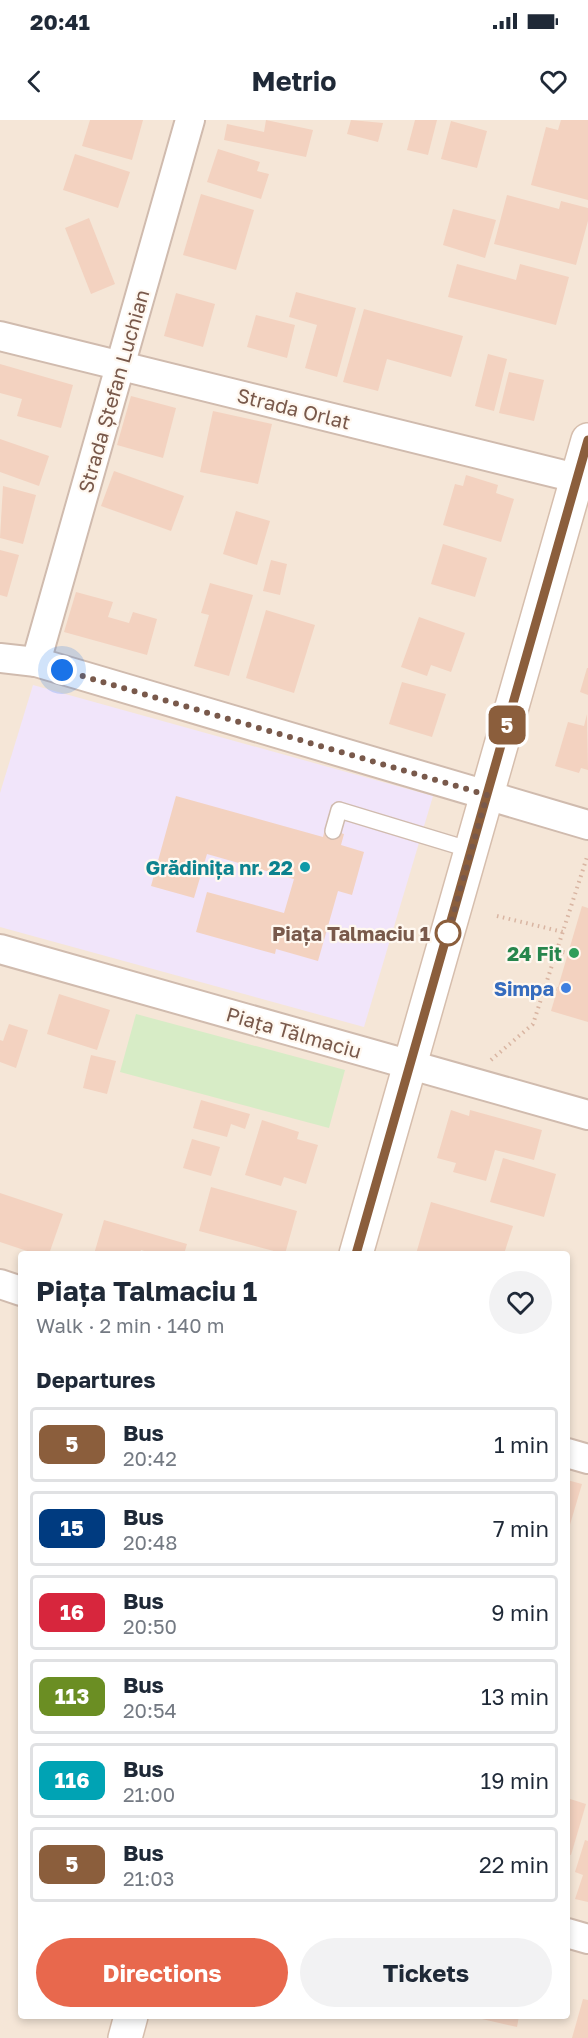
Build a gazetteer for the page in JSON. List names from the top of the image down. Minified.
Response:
{"streets":{"street":["Strada Ștefan Luchian","Strada Orlat","Piața Tălmaciu"]},"crossings":[["Strada Ștefan Luchian","Strada Orlat"]],"places":["Grădinița nr. 22","Piața Talmaciu 1","24 Fit","Simpa"],"lines":["bus line 5"],"page":{"status":"20:41","header":"Metrio","on_map":"5","heading":[["Piața Talmaciu 1","Walk · 2 min · 140 m"],"Departures"],"list":[{"mark":"5","name":"Bus","note":"20:42","value":"1 min"},{"mark":"15","name":"Bus","note":"20:48","value":"7 min"},{"mark":"16","name":"Bus","note":"20:50","value":"9 min"},{"mark":"113","name":"Bus","note":"20:54","value":"13 min"},{"mark":"116","name":"Bus","note":"21:00","value":"19 min"},{"mark":"5","name":"Bus","note":"21:03","value":"22 min"}],"buttons":["Directions","Tickets"]}}
